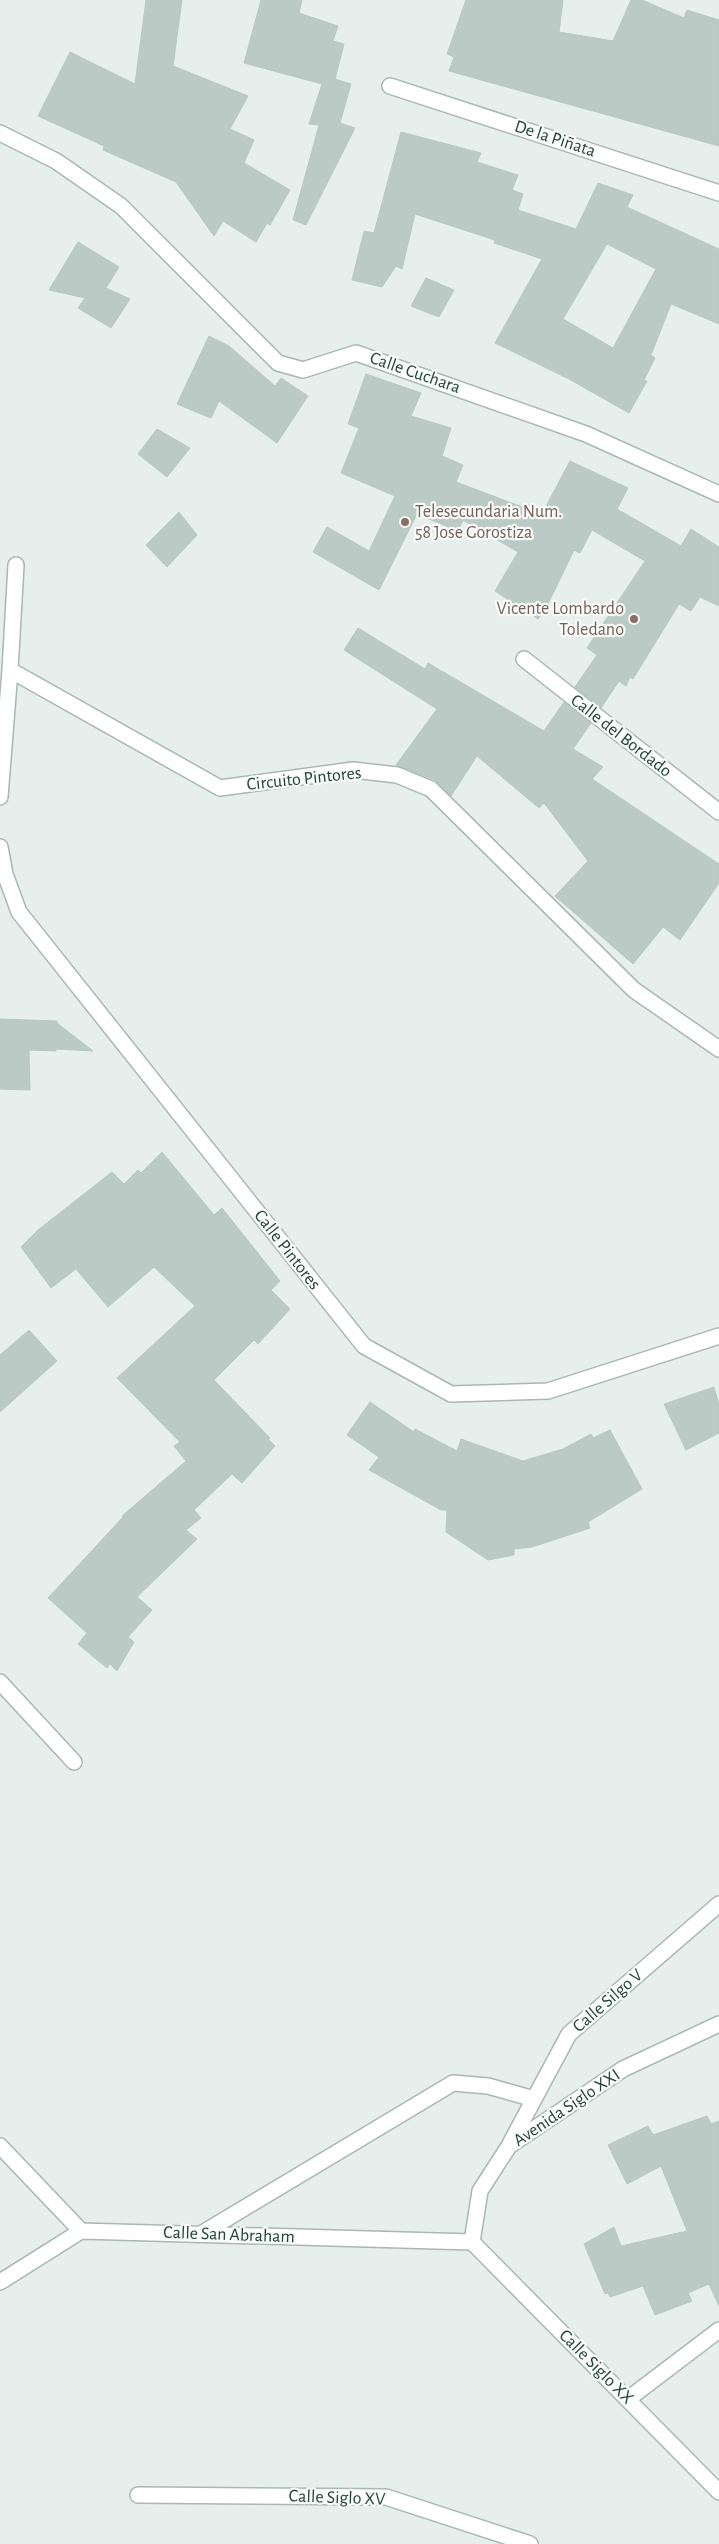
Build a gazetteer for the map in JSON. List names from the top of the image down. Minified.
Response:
{"streets":{"street":["De la Piñata","Calle Cuchara","Calle del Bordado","Circuito Pintores","Calle Pintores","Calle Silgo V","Avenida Siglo XXI","Calle San Abraham","Calle Siglo XX","Calle Siglo XV"]},"crossings":[["Calle Silgo V","Avenida Siglo XXI"],["Avenida Siglo XXI","Calle San Abraham"],["Avenida Siglo XXI","Calle Siglo XX"],["Calle San Abraham","Calle Siglo XX"]],"places":["Telesecundaria Num. 58 Jose Gorostiza","Vicente Lombardo Toledano"]}
